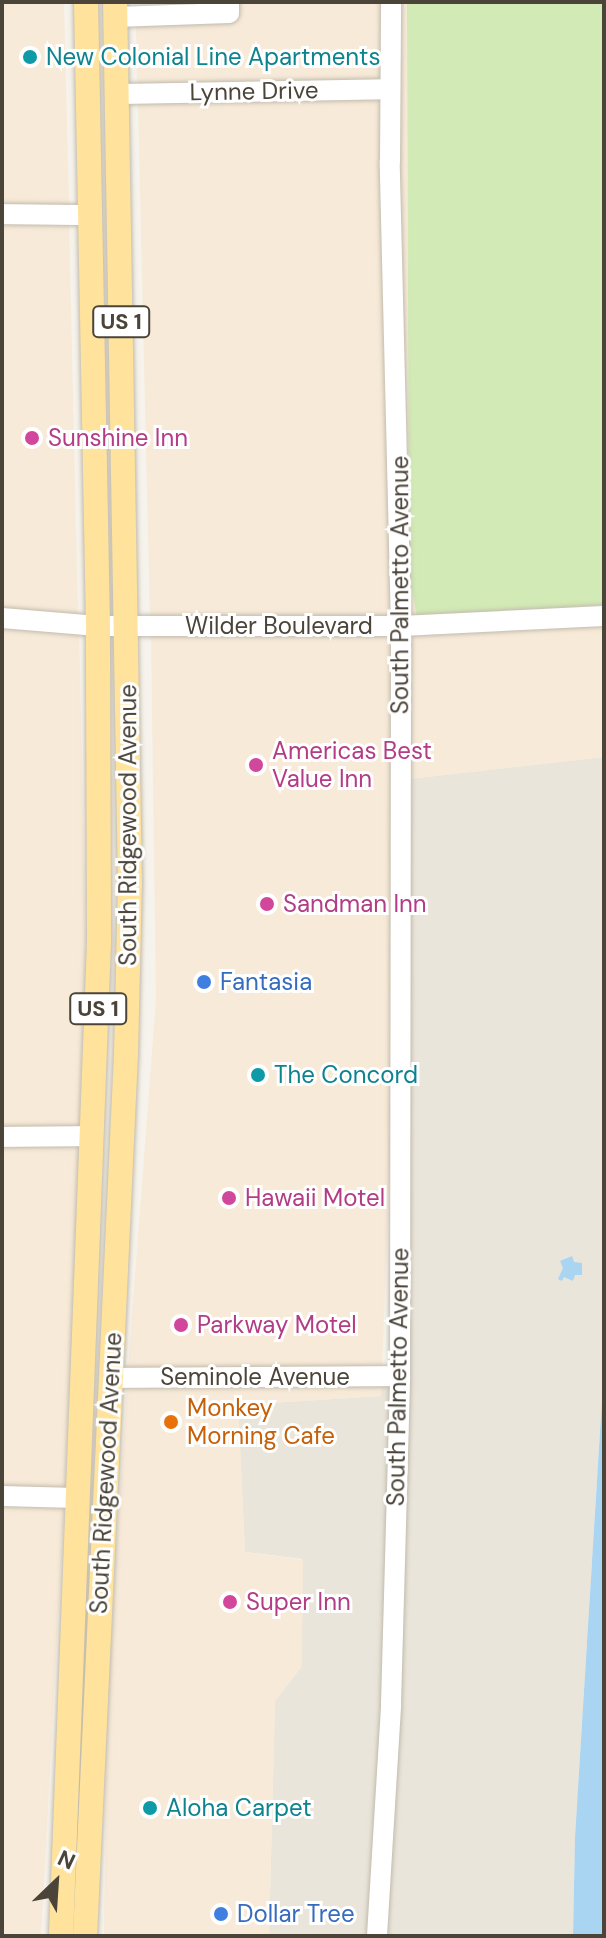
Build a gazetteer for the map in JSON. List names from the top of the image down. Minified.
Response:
{"streets":{"main road":["US 1","South Ridgewood Avenue"],"street":["Lynne Drive","South Palmetto Avenue","Wilder Boulevard","Seminole Avenue"]},"crossings":[["Lynne Drive","South Palmetto Avenue"],["Lynne Drive","South Ridgewood Avenue"],["South Palmetto Avenue","Wilder Boulevard"],["South Palmetto Avenue","Seminole Avenue"],["Wilder Boulevard","South Ridgewood Avenue"],["South Ridgewood Avenue","Seminole Avenue"]],"places":["New Colonial Line Apartments","Sunshine Inn","Americas Best Value Inn","Sandman Inn","Fantasia","The Concord","Hawaii Motel","Parkway Motel","Monkey Morning Cafe","Super Inn","Aloha Carpet","Dollar Tree"],"north":"top right"}
